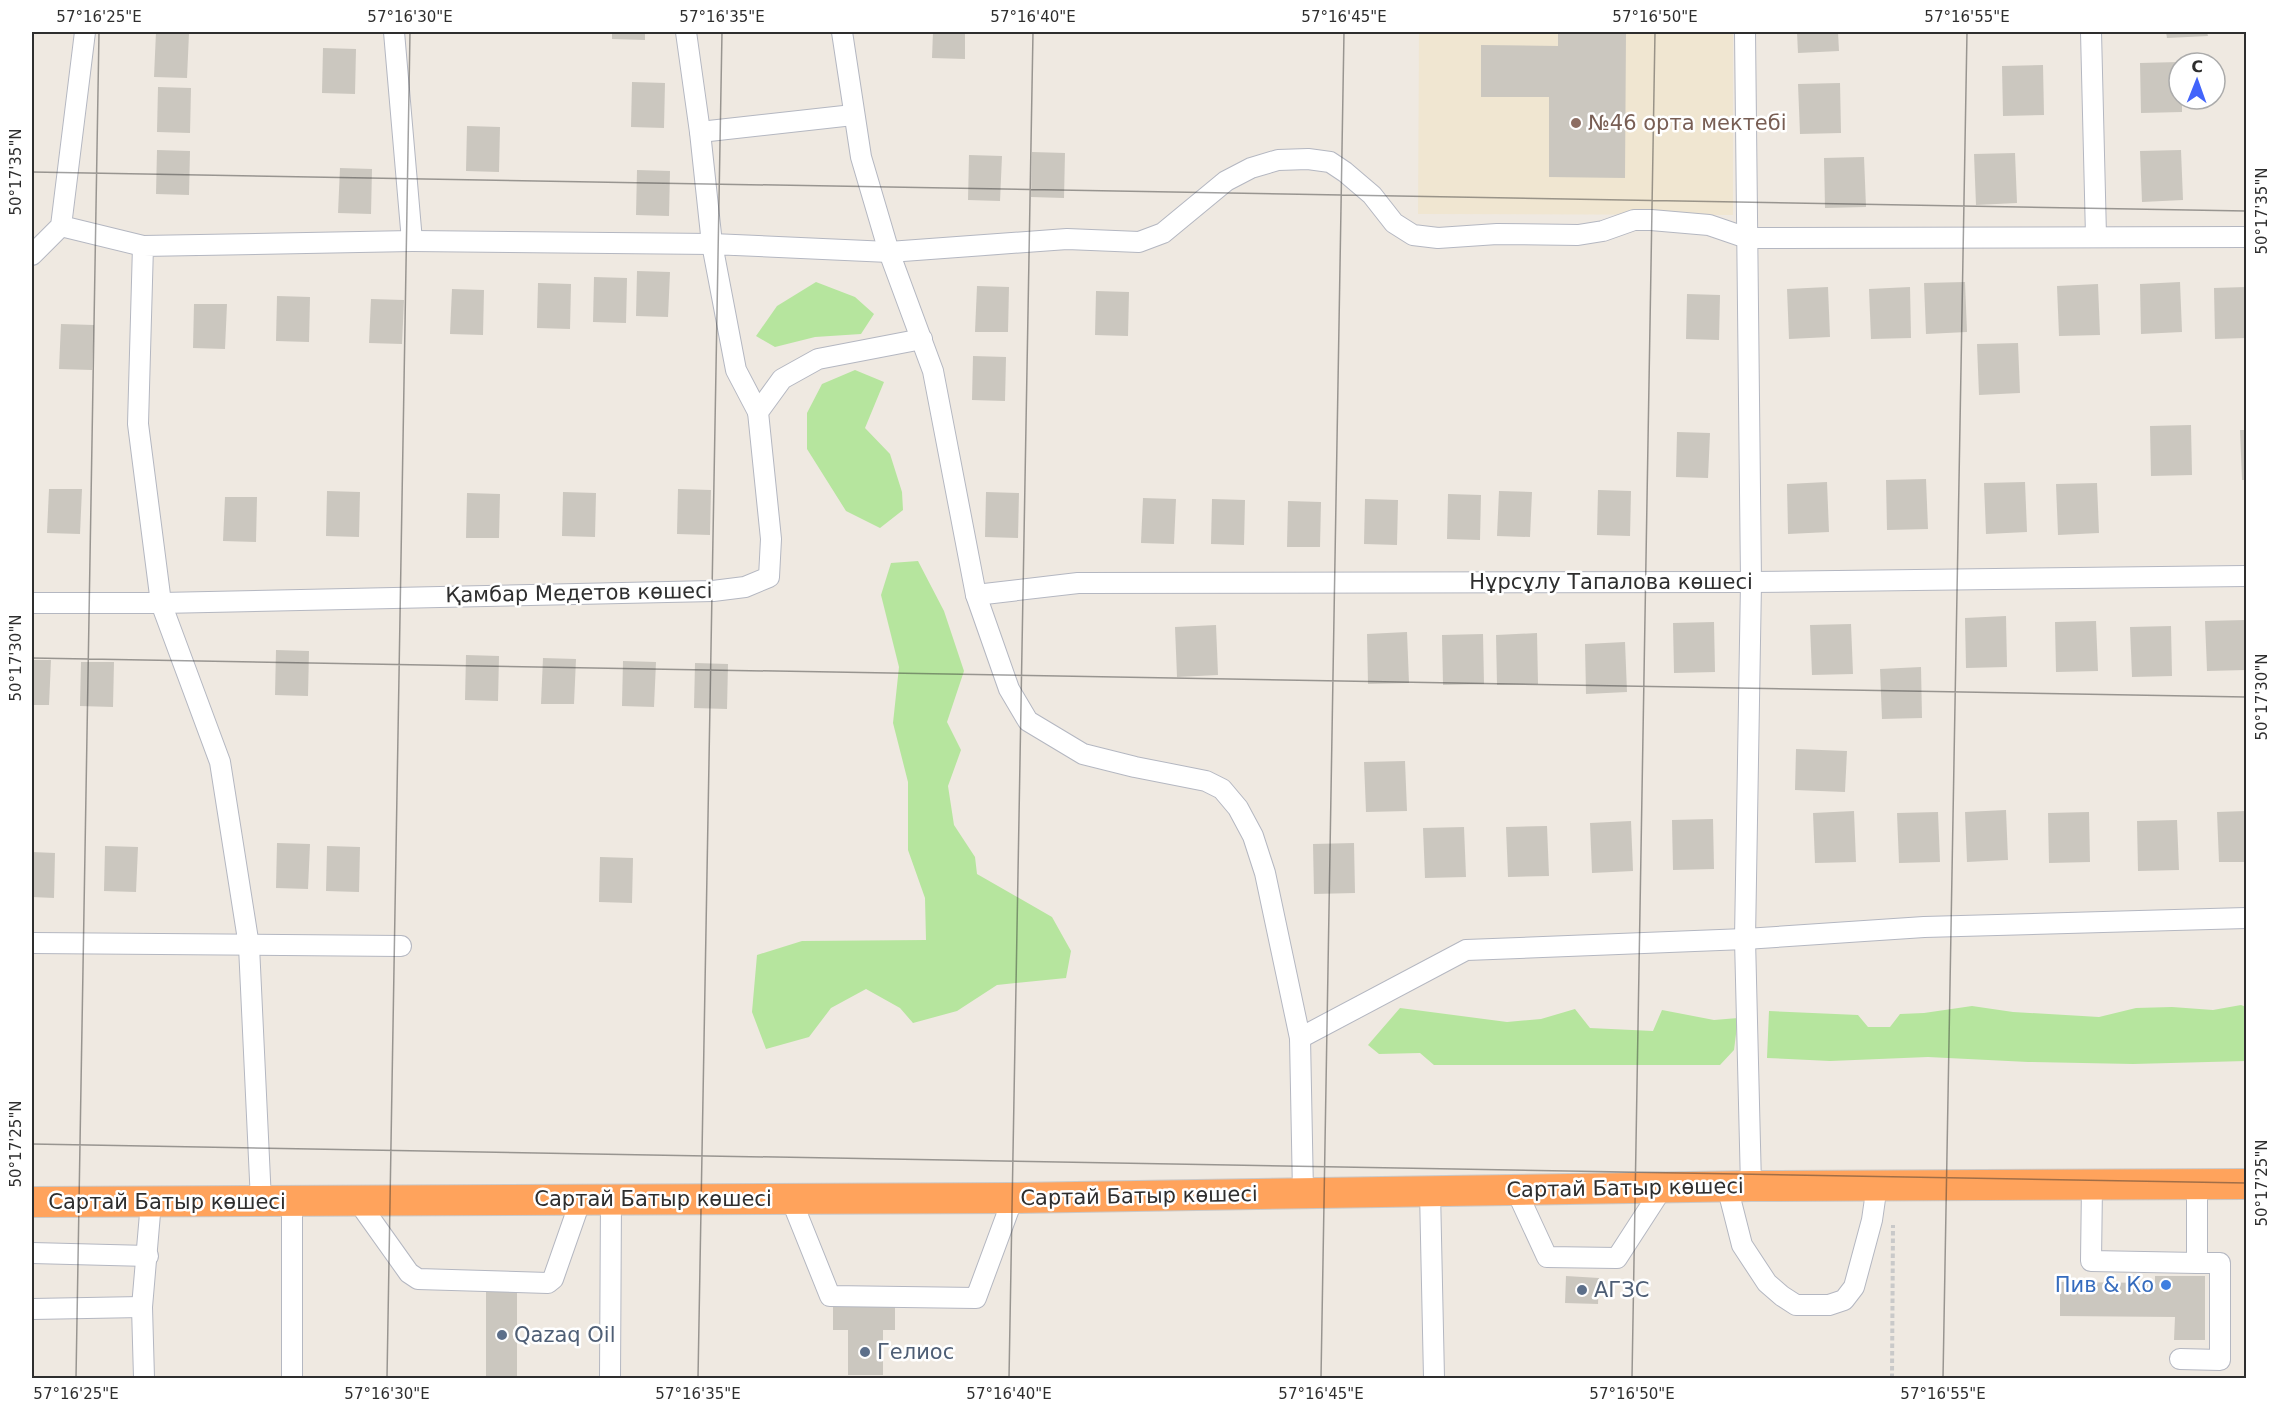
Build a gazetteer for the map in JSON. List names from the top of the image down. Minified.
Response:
{"streets":{"highway":["Сартай Батыр көшесі"],"street":["Нұрсұлу Тапалова көшесі","Қамбар Медетов көшесі"]},"places":["№46 орта мектебі","Пив & Ко","АГЗС","Qazaq Oil","Гелиос"],"north":"top","coordinates":["57°16'25\"E","57°16'30\"E","57°16'35\"E","57°16'40\"E","57°16'45\"E","57°16'50\"E","57°16'55\"E","50°17'35\"N","50°17'30\"N","50°17'25\"N"]}
